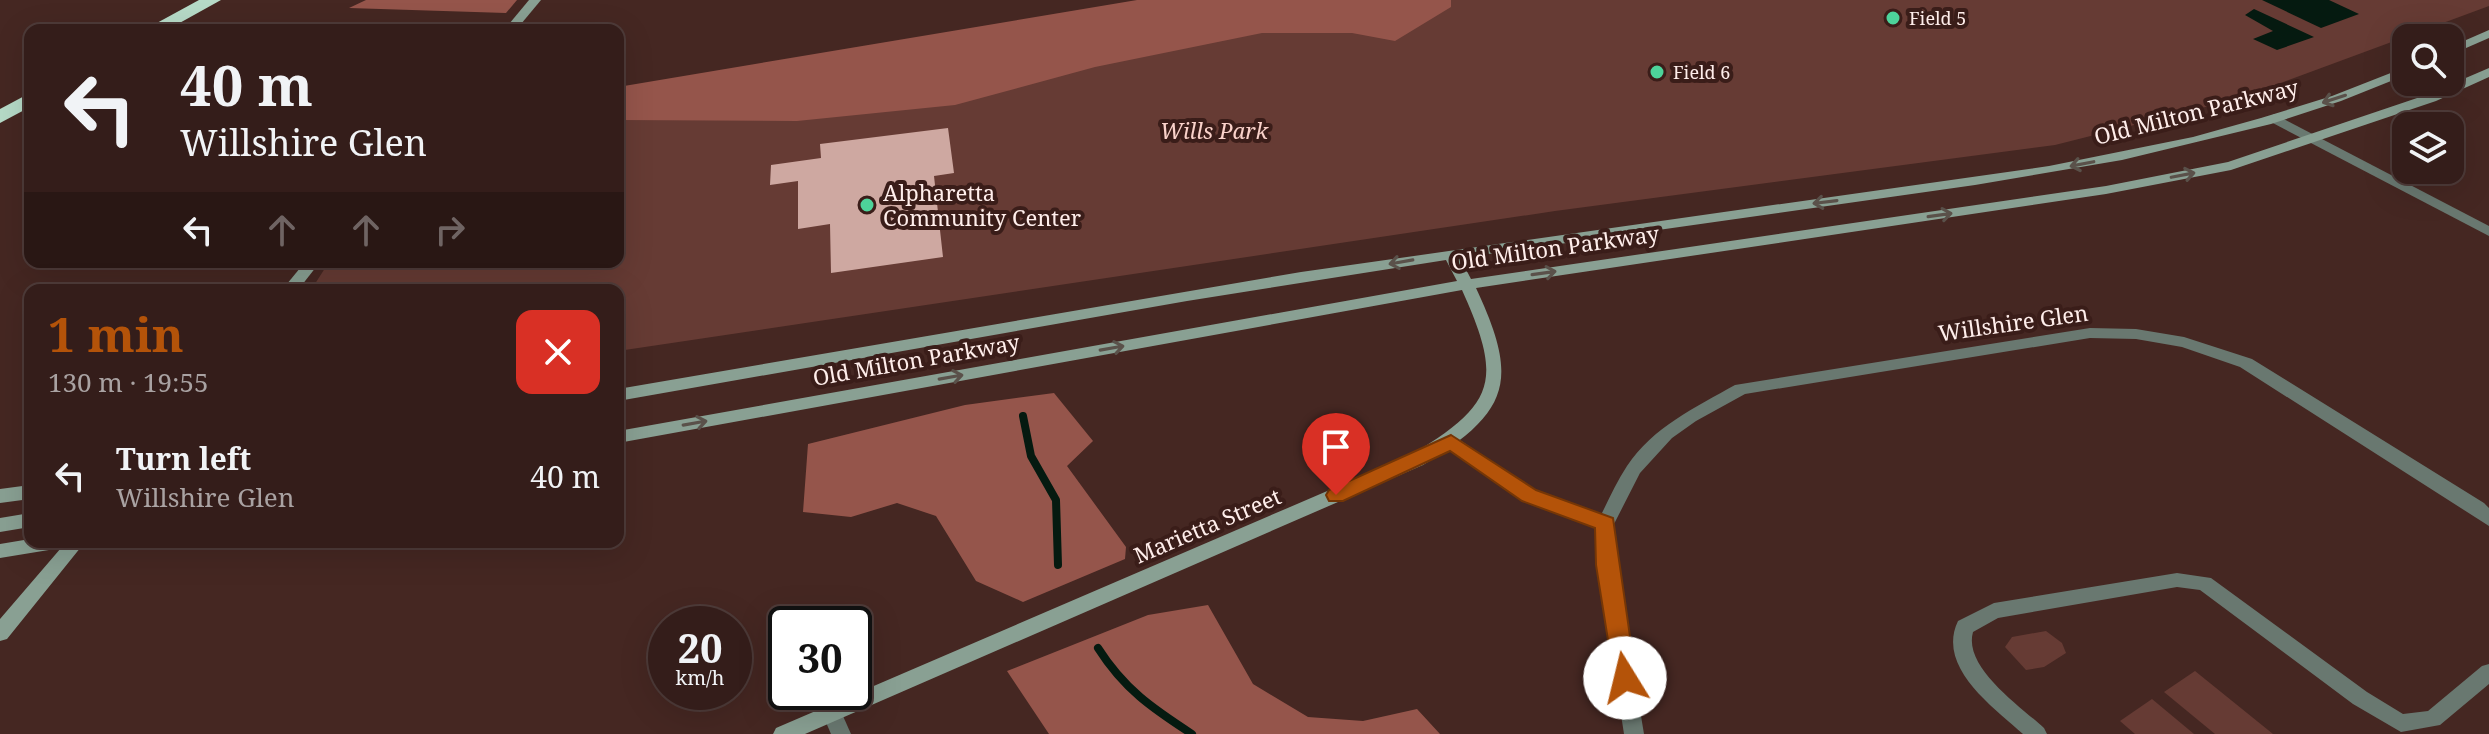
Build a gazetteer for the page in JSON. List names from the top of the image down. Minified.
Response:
{"streets":{"main road":["Old Milton Parkway","Marietta Street"],"street":["Willshire Glen"]},"crossings":[["Old Milton Parkway","Marietta Street"]],"parks":["Wills Park"],"places":["Field 5","Field 6","Alpharetta Community Center"],"page":{"turn":["40 m","Willshire Glen"],"heading":["1 min","130 m · 19:55"],"list":[{"name":"Turn left","note":"Willshire Glen","value":"40 m"}],"speed":"20 km/h","limit":"30"}}
